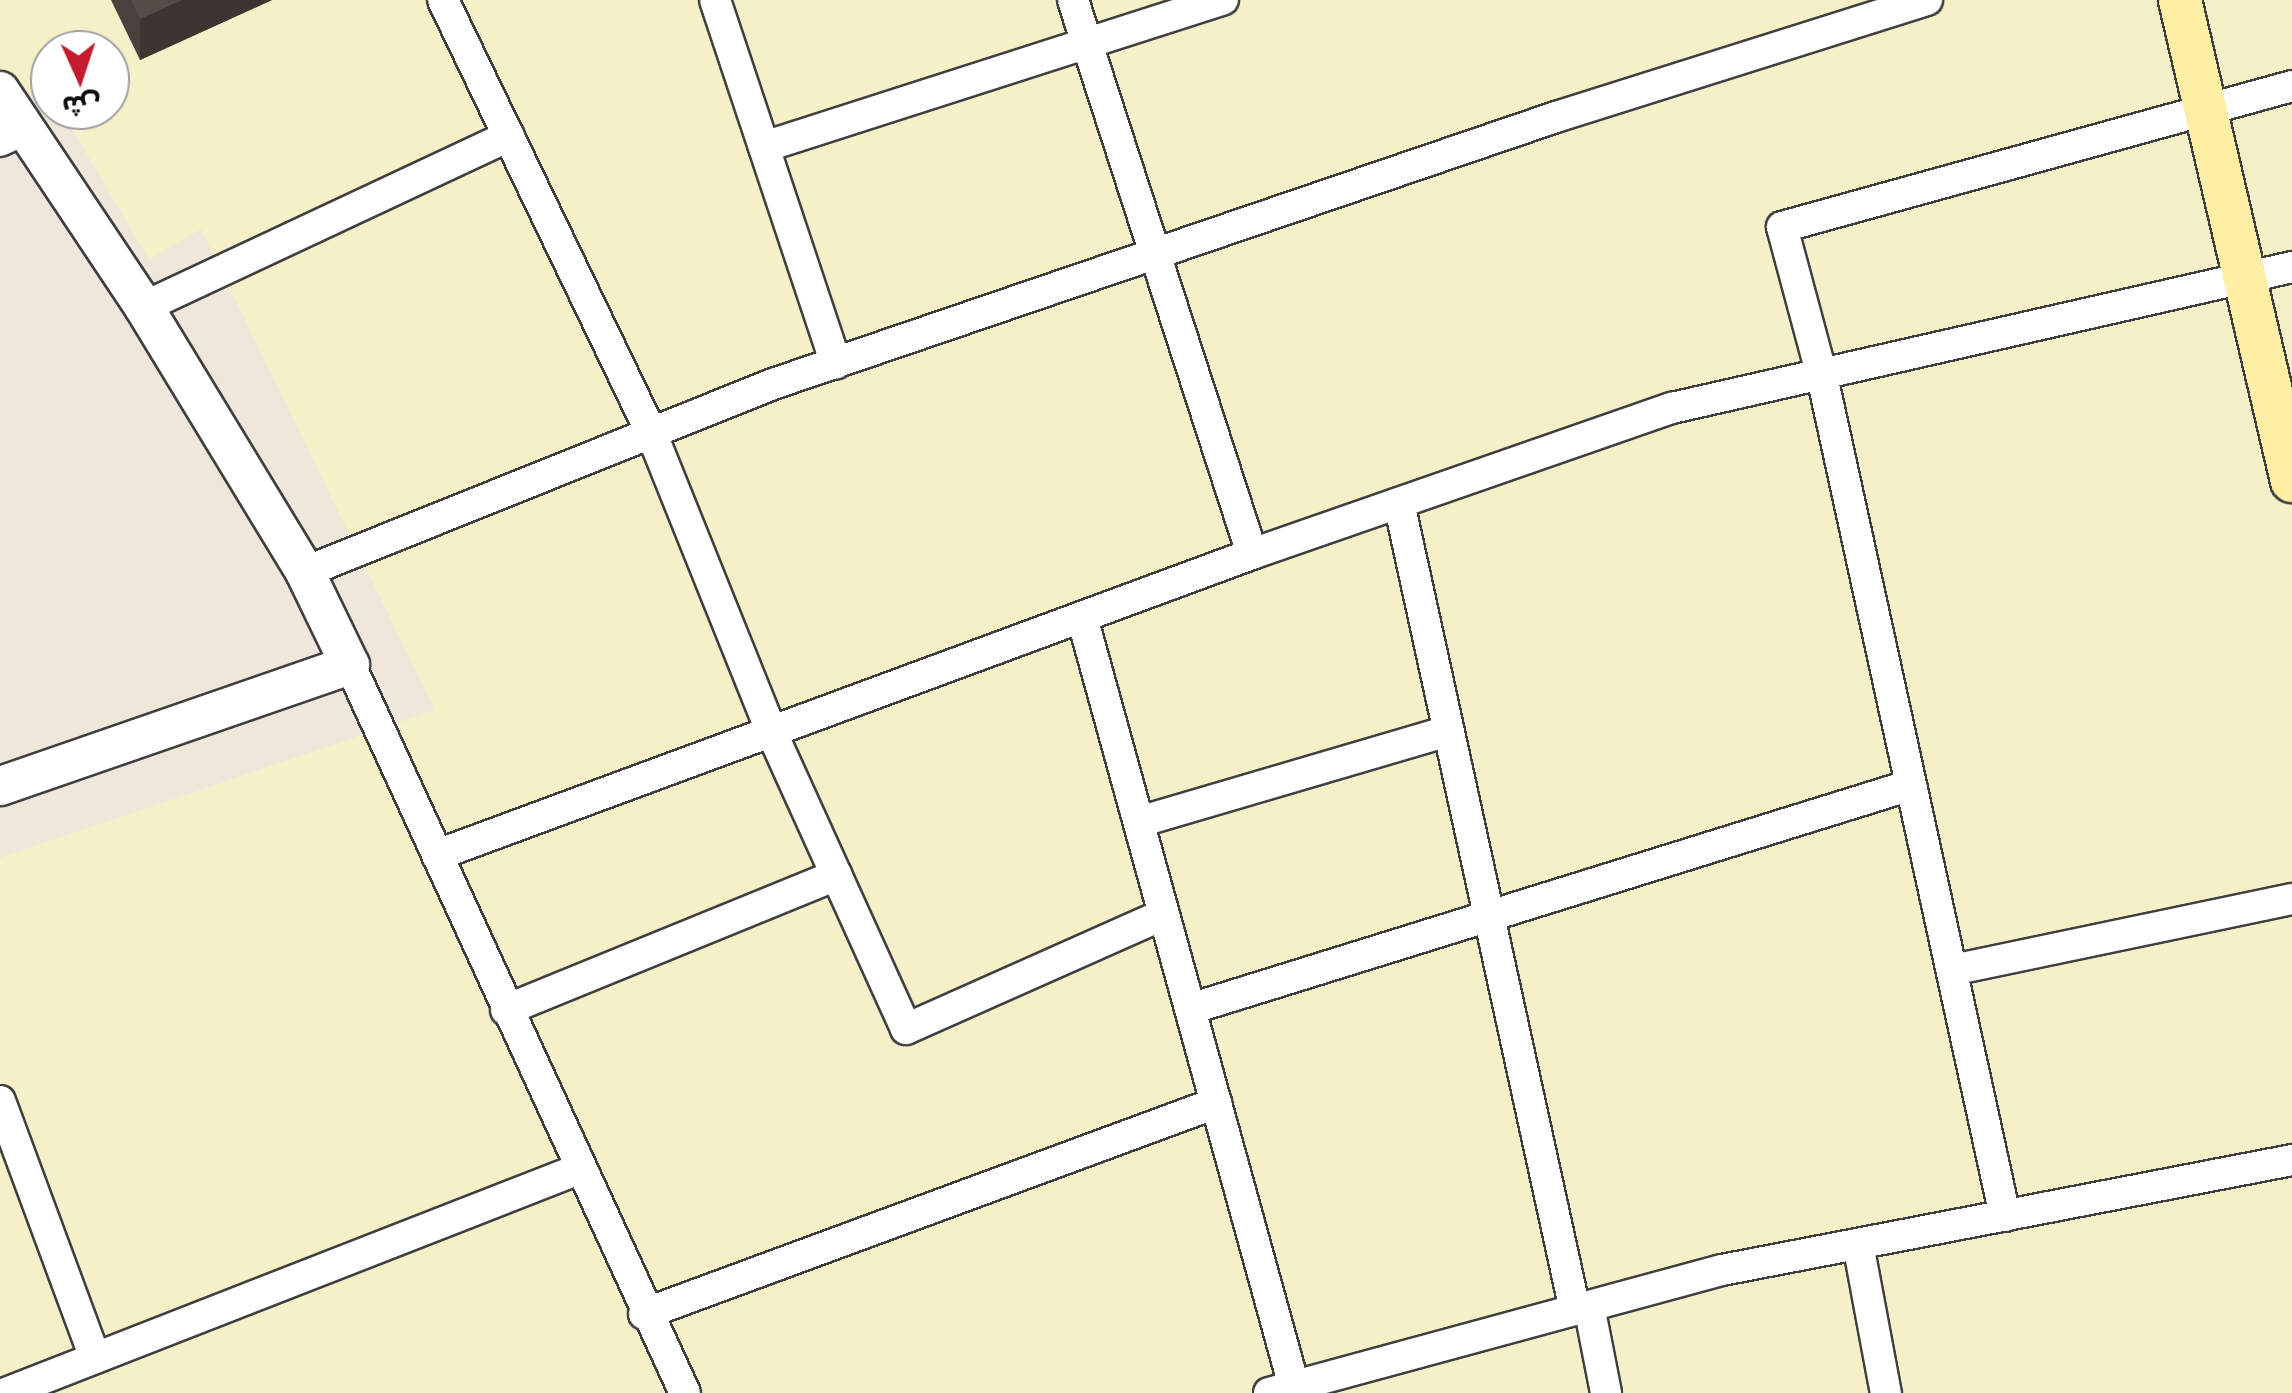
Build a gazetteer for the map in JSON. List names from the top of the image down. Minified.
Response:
{"north":"bottom"}
